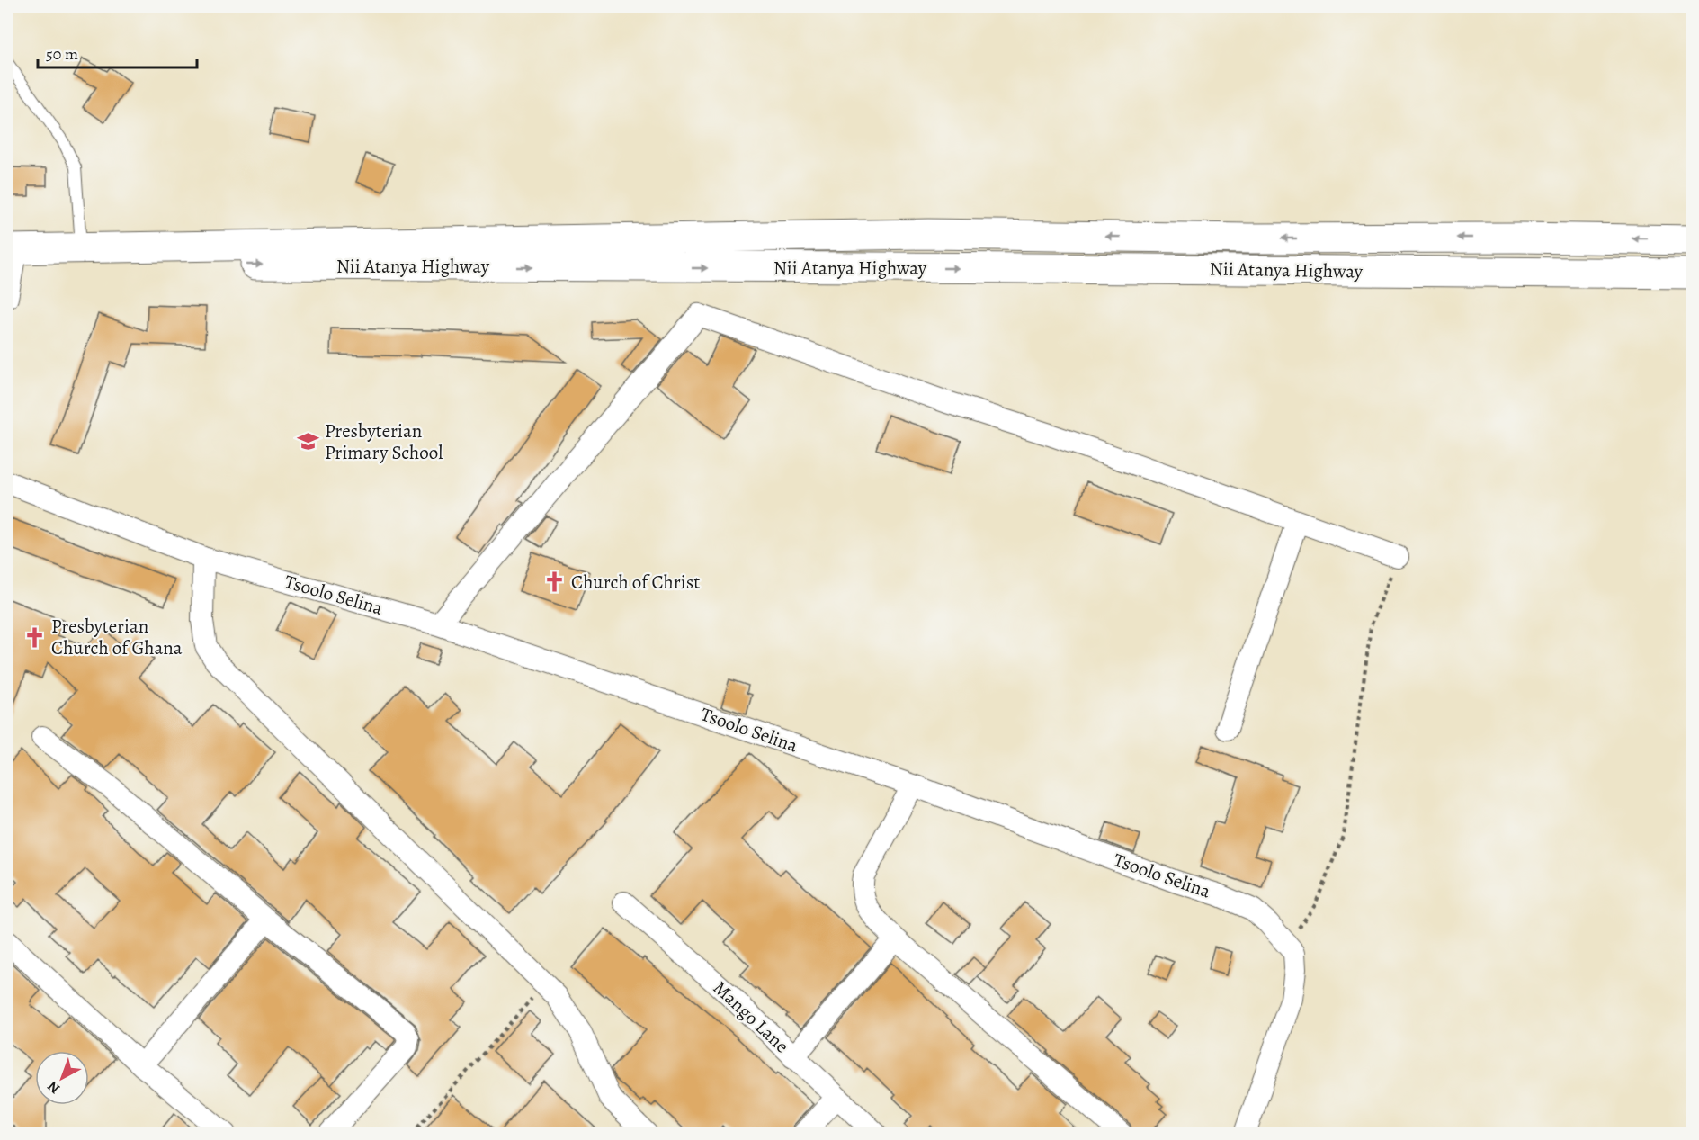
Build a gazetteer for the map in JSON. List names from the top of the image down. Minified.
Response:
{"streets":{"main road":["Nii Atanya Highway"],"street":["Tsoolo Selina","Mango Lane"]},"places":{"school or university":["Presbyterian Primary School"],"church":["Church of Christ","Presbyterian Church of Ghana"]},"scale_bar":"50 m","north":"bottom left"}
